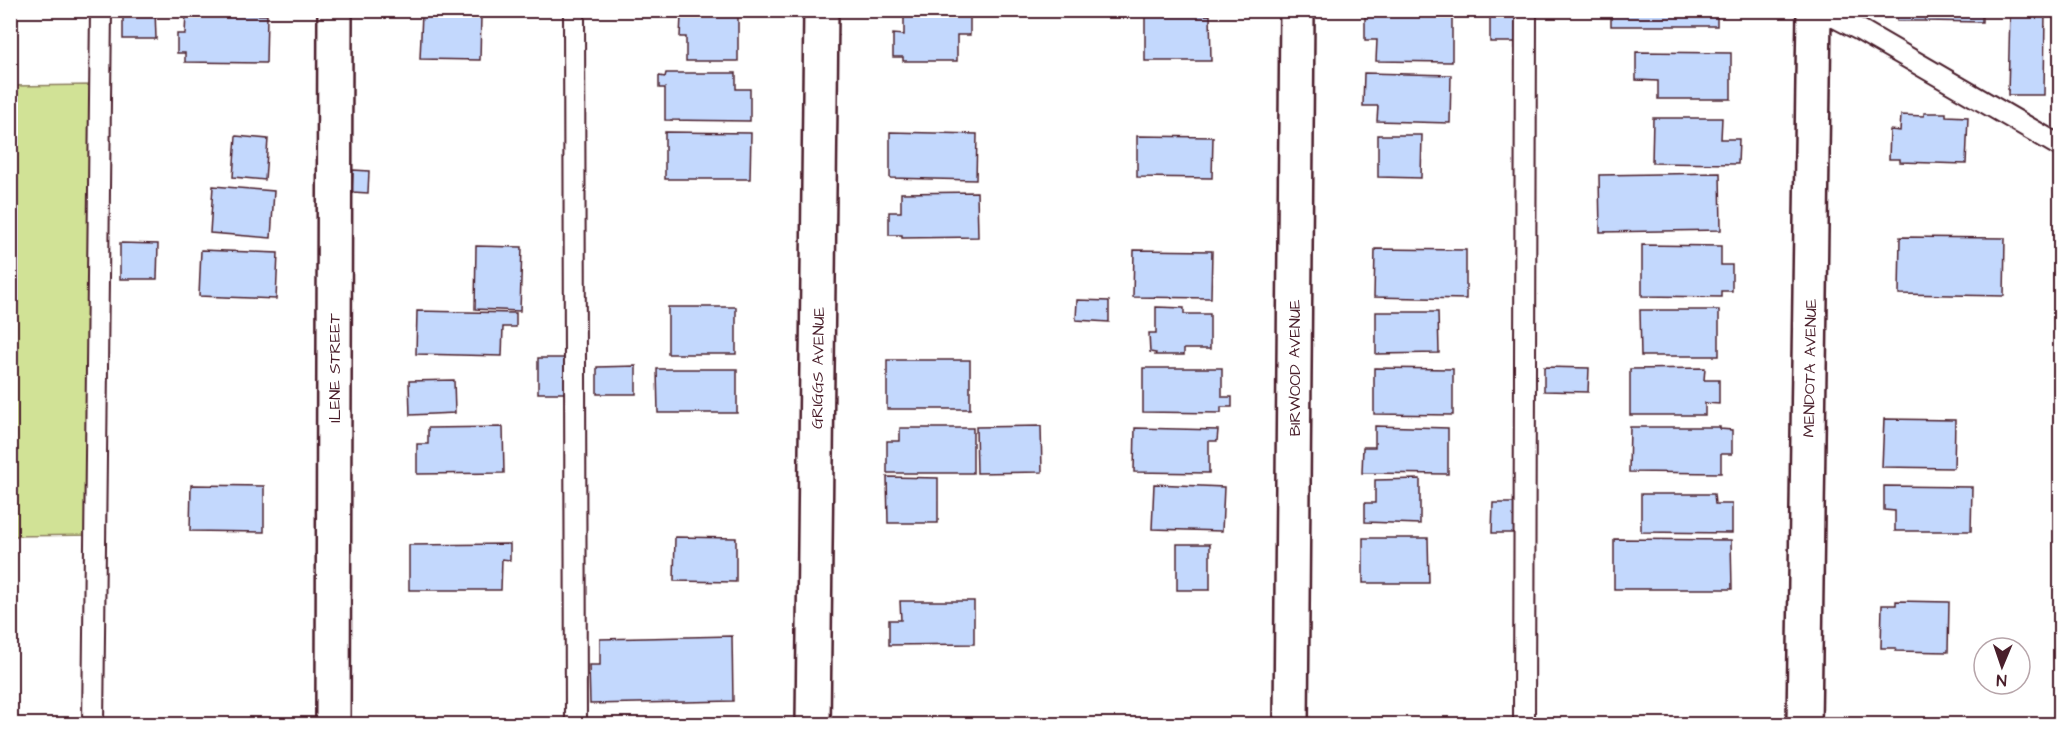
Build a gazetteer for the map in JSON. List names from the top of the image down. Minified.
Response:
{"streets":{"street":["ILENE STREET","GRIGGS AVENUE","BIRWOOD AVENUE","MENDOTA AVENUE"]},"north":"bottom"}
